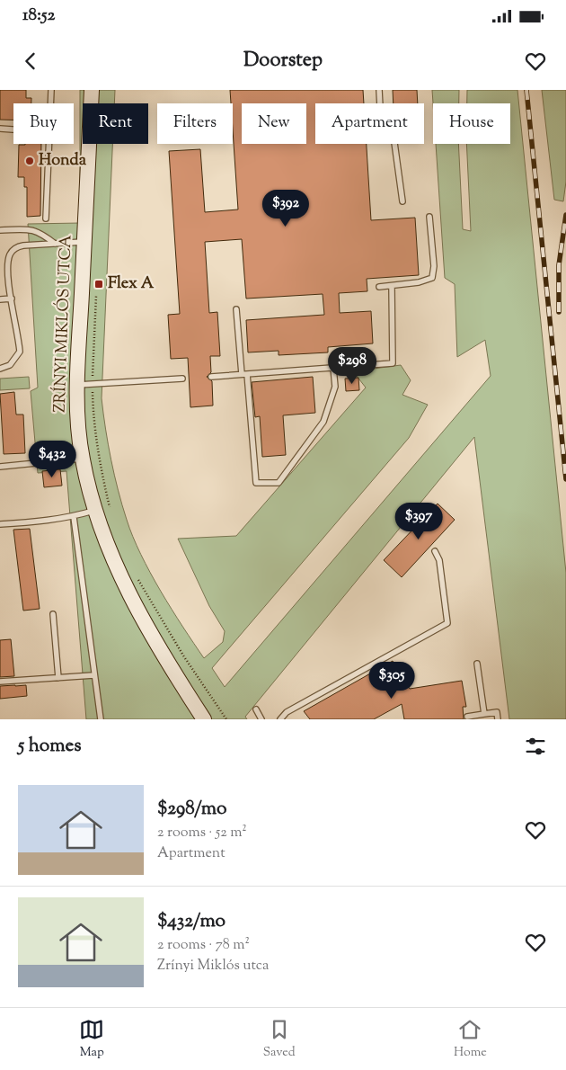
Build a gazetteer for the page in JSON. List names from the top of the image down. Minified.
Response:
{"streets":{"main road":["ZRÍNYI MIKLÓS UTCA"]},"places":{"other":["Honda"],"transit":["Flex A"]},"page":{"status":"18:52","header":"Doorstep","chip":["Buy","Rent","Filters","New","Apartment","House"],"price":["$392","$298","$432","$397","$305"],"heading":"5 homes","list":[{"name":"$298/mo","note":"2 rooms · 52 m² · Apartment"},{"name":"$432/mo","note":"2 rooms · 78 m² · Zrínyi Miklós utca"}],"tabs":["Map","Saved","Home"]}}
